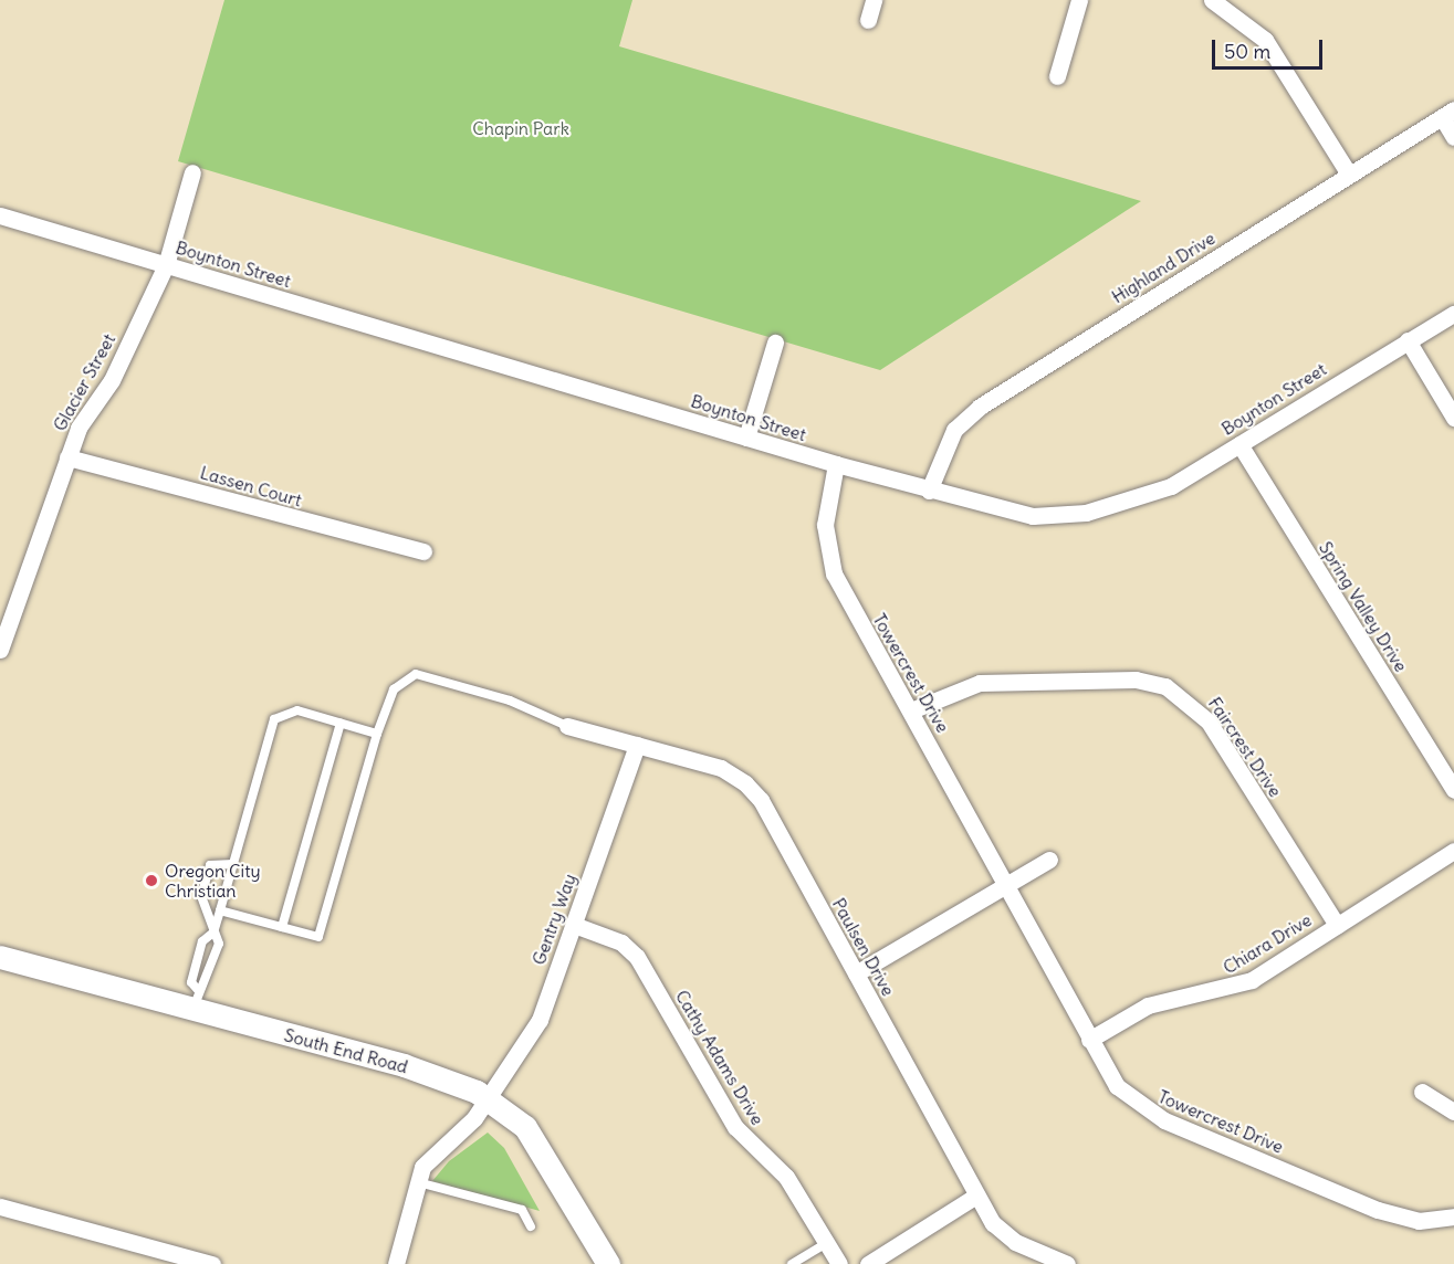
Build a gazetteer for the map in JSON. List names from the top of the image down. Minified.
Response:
{"streets":{"main road":["South End Road"],"street":["Boynton Street","Highland Drive","Glacier Street","Lassen Court","Spring Valley Drive","Towercrest Drive","Faircrest Drive","Gentry Way","Chiara Drive","Paulsen Drive","Cathy Adams Drive"]},"crossings":[["Boynton Street","Highland Drive"],["Boynton Street","Glacier Street"],["Boynton Street","Spring Valley Drive"],["Boynton Street","Towercrest Drive"],["Glacier Street","Lassen Court"],["Towercrest Drive","Faircrest Drive"],["Towercrest Drive","Chiara Drive"],["Faircrest Drive","Chiara Drive"],["Gentry Way","Paulsen Drive"],["Gentry Way","South End Road"],["Gentry Way","Cathy Adams Drive"]],"parks":["Chapin Park"],"places":["Oregon City Christian"],"scale_bar":"50 m"}
